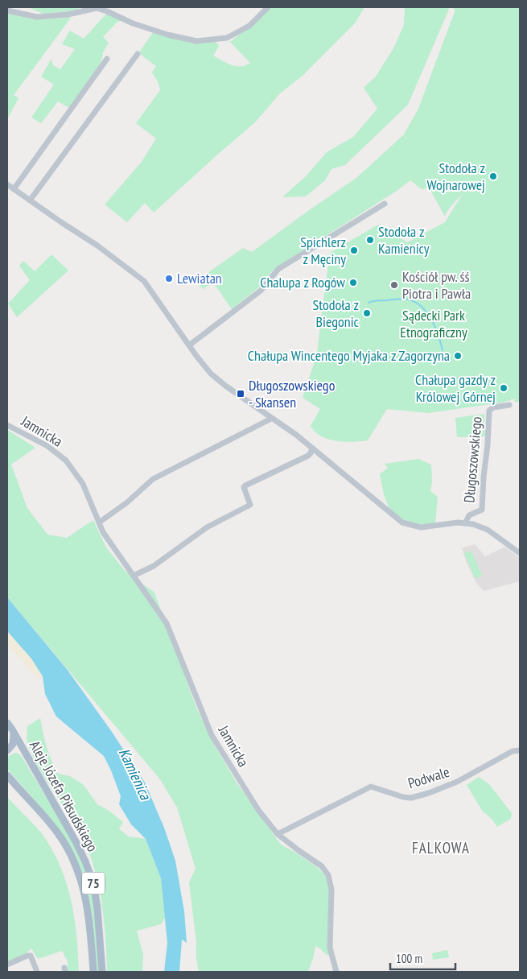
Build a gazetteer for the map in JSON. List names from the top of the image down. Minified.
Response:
{"streets":{"main road":["Aleje Józefa Piłsudskiego","75"],"street":["Jamnicka","Długoszowskiego","Podwale"]},"crossings":[["Jamnicka","Podwale"]],"districts":["FALKOWA"],"water":["Kamienica"],"parks":["Sądecki Park Etnograficzny"],"places":{"other":["Stodoła z Wojnarowej","Stodoła z Kamienicy","Spichlerz z Męciny","Lewiatan","Chalupa z Rogów","Kościół pw. śś Piotra i Pawła","Stodoła z Biegonic","Chałupa Wincentego Myjaka z Zagorzyna","Chałupa gazdy z Królowej Górnej"],"transit":["Długoszowskiego - Skansen"]},"scale_bar":"100 m"}
